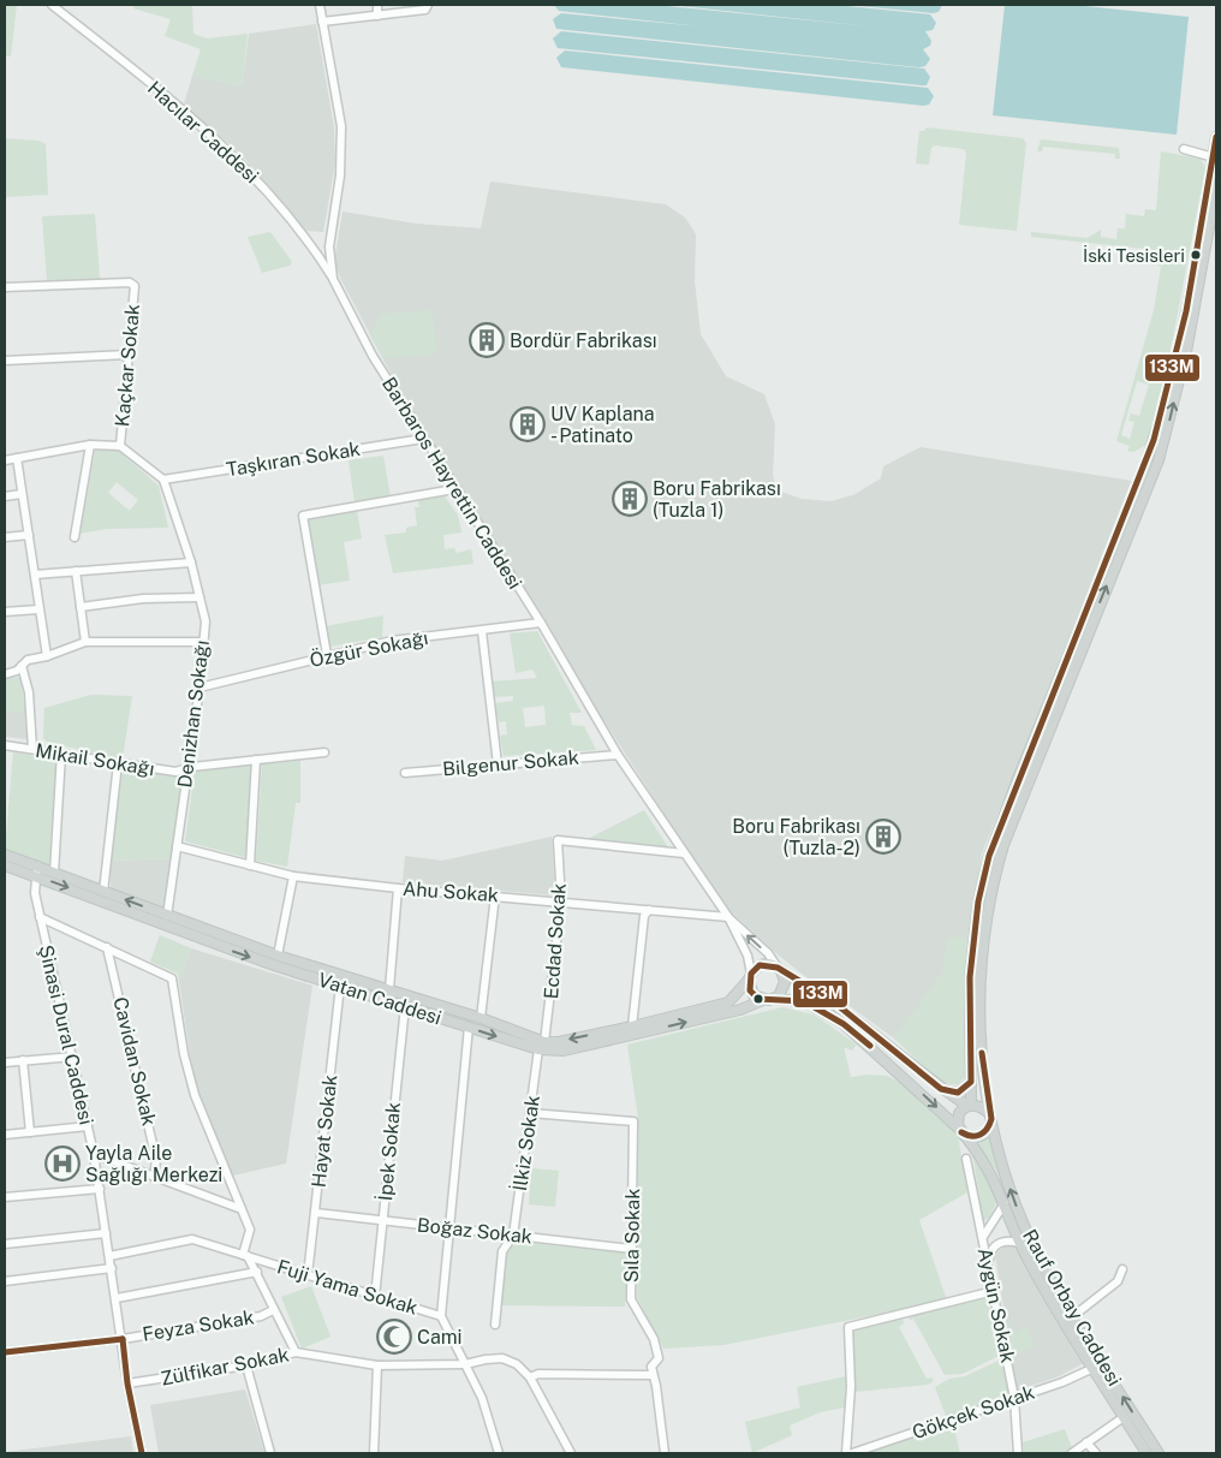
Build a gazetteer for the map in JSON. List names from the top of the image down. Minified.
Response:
{"streets":{"main road":["Vatan Caddesi","Rauf Orbay Caddesi"],"street":["Hacılar Caddesi","Kaçkar Sokak","Taşkıran Sokak","Barbaros Hayrettin Caddesi","Özgür Sokağı","Denizhan Sokağı","Mikail Sokağı","Bilgenur Sokak","Ahu Sokak","Ecdad Sokak","Şinasi Dural Caddesi","Cavidan Sokak","Hayat Sokak","İlkiz Sokak","İpek Sokak","Boğaz Sokak","Sıla Sokak","Fuji Yama Sokak","Aygün Sokak","Feyza Sokak","Zülfikar Sokak","Gökçek Sokak"]},"crossings":[["Hacılar Caddesi","Barbaros Hayrettin Caddesi"],["Taşkıran Sokak","Barbaros Hayrettin Caddesi"],["Taşkıran Sokak","Denizhan Sokağı"],["Barbaros Hayrettin Caddesi","Özgür Sokağı"],["Barbaros Hayrettin Caddesi","Bilgenur Sokak"],["Barbaros Hayrettin Caddesi","Ahu Sokak"],["Barbaros Hayrettin Caddesi","Ecdad Sokak"],["Özgür Sokağı","Denizhan Sokağı"],["Denizhan Sokağı","Mikail Sokağı"],["Denizhan Sokağı","Ahu Sokak"],["Denizhan Sokağı","Vatan Caddesi"],["Ahu Sokak","Ecdad Sokak"],["Ecdad Sokak","Vatan Caddesi"],["Vatan Caddesi","Şinasi Dural Caddesi"],["Vatan Caddesi","Hayat Sokak"],["Vatan Caddesi","İlkiz Sokak"],["Vatan Caddesi","İpek Sokak"],["Şinasi Dural Caddesi","Fuji Yama Sokak"],["Şinasi Dural Caddesi","Feyza Sokak"],["Şinasi Dural Caddesi","Zülfikar Sokak"],["Hayat Sokak","Boğaz Sokak"],["Hayat Sokak","Fuji Yama Sokak"],["İlkiz Sokak","Boğaz Sokak"],["İlkiz Sokak","Sıla Sokak"],["İpek Sokak","Boğaz Sokak"],["İpek Sokak","Fuji Yama Sokak"],["Boğaz Sokak","Sıla Sokak"],["Fuji Yama Sokak","Zülfikar Sokak"],["Aygün Sokak","Gökçek Sokak"],["Rauf Orbay Caddesi","Gökçek Sokak"]],"places":{"other":["İski Tesisleri"],"building":["Bordür Fabrikası","UV Kaplana - Patinato","Boru Fabrikası (Tuzla 1)","Boru Fabrikası (Tuzla-2)"],"hospital":["Yayla Aile Sağlığı Merkezi"],"mosque":["Cami"]},"lines":["transit line 133M"]}
